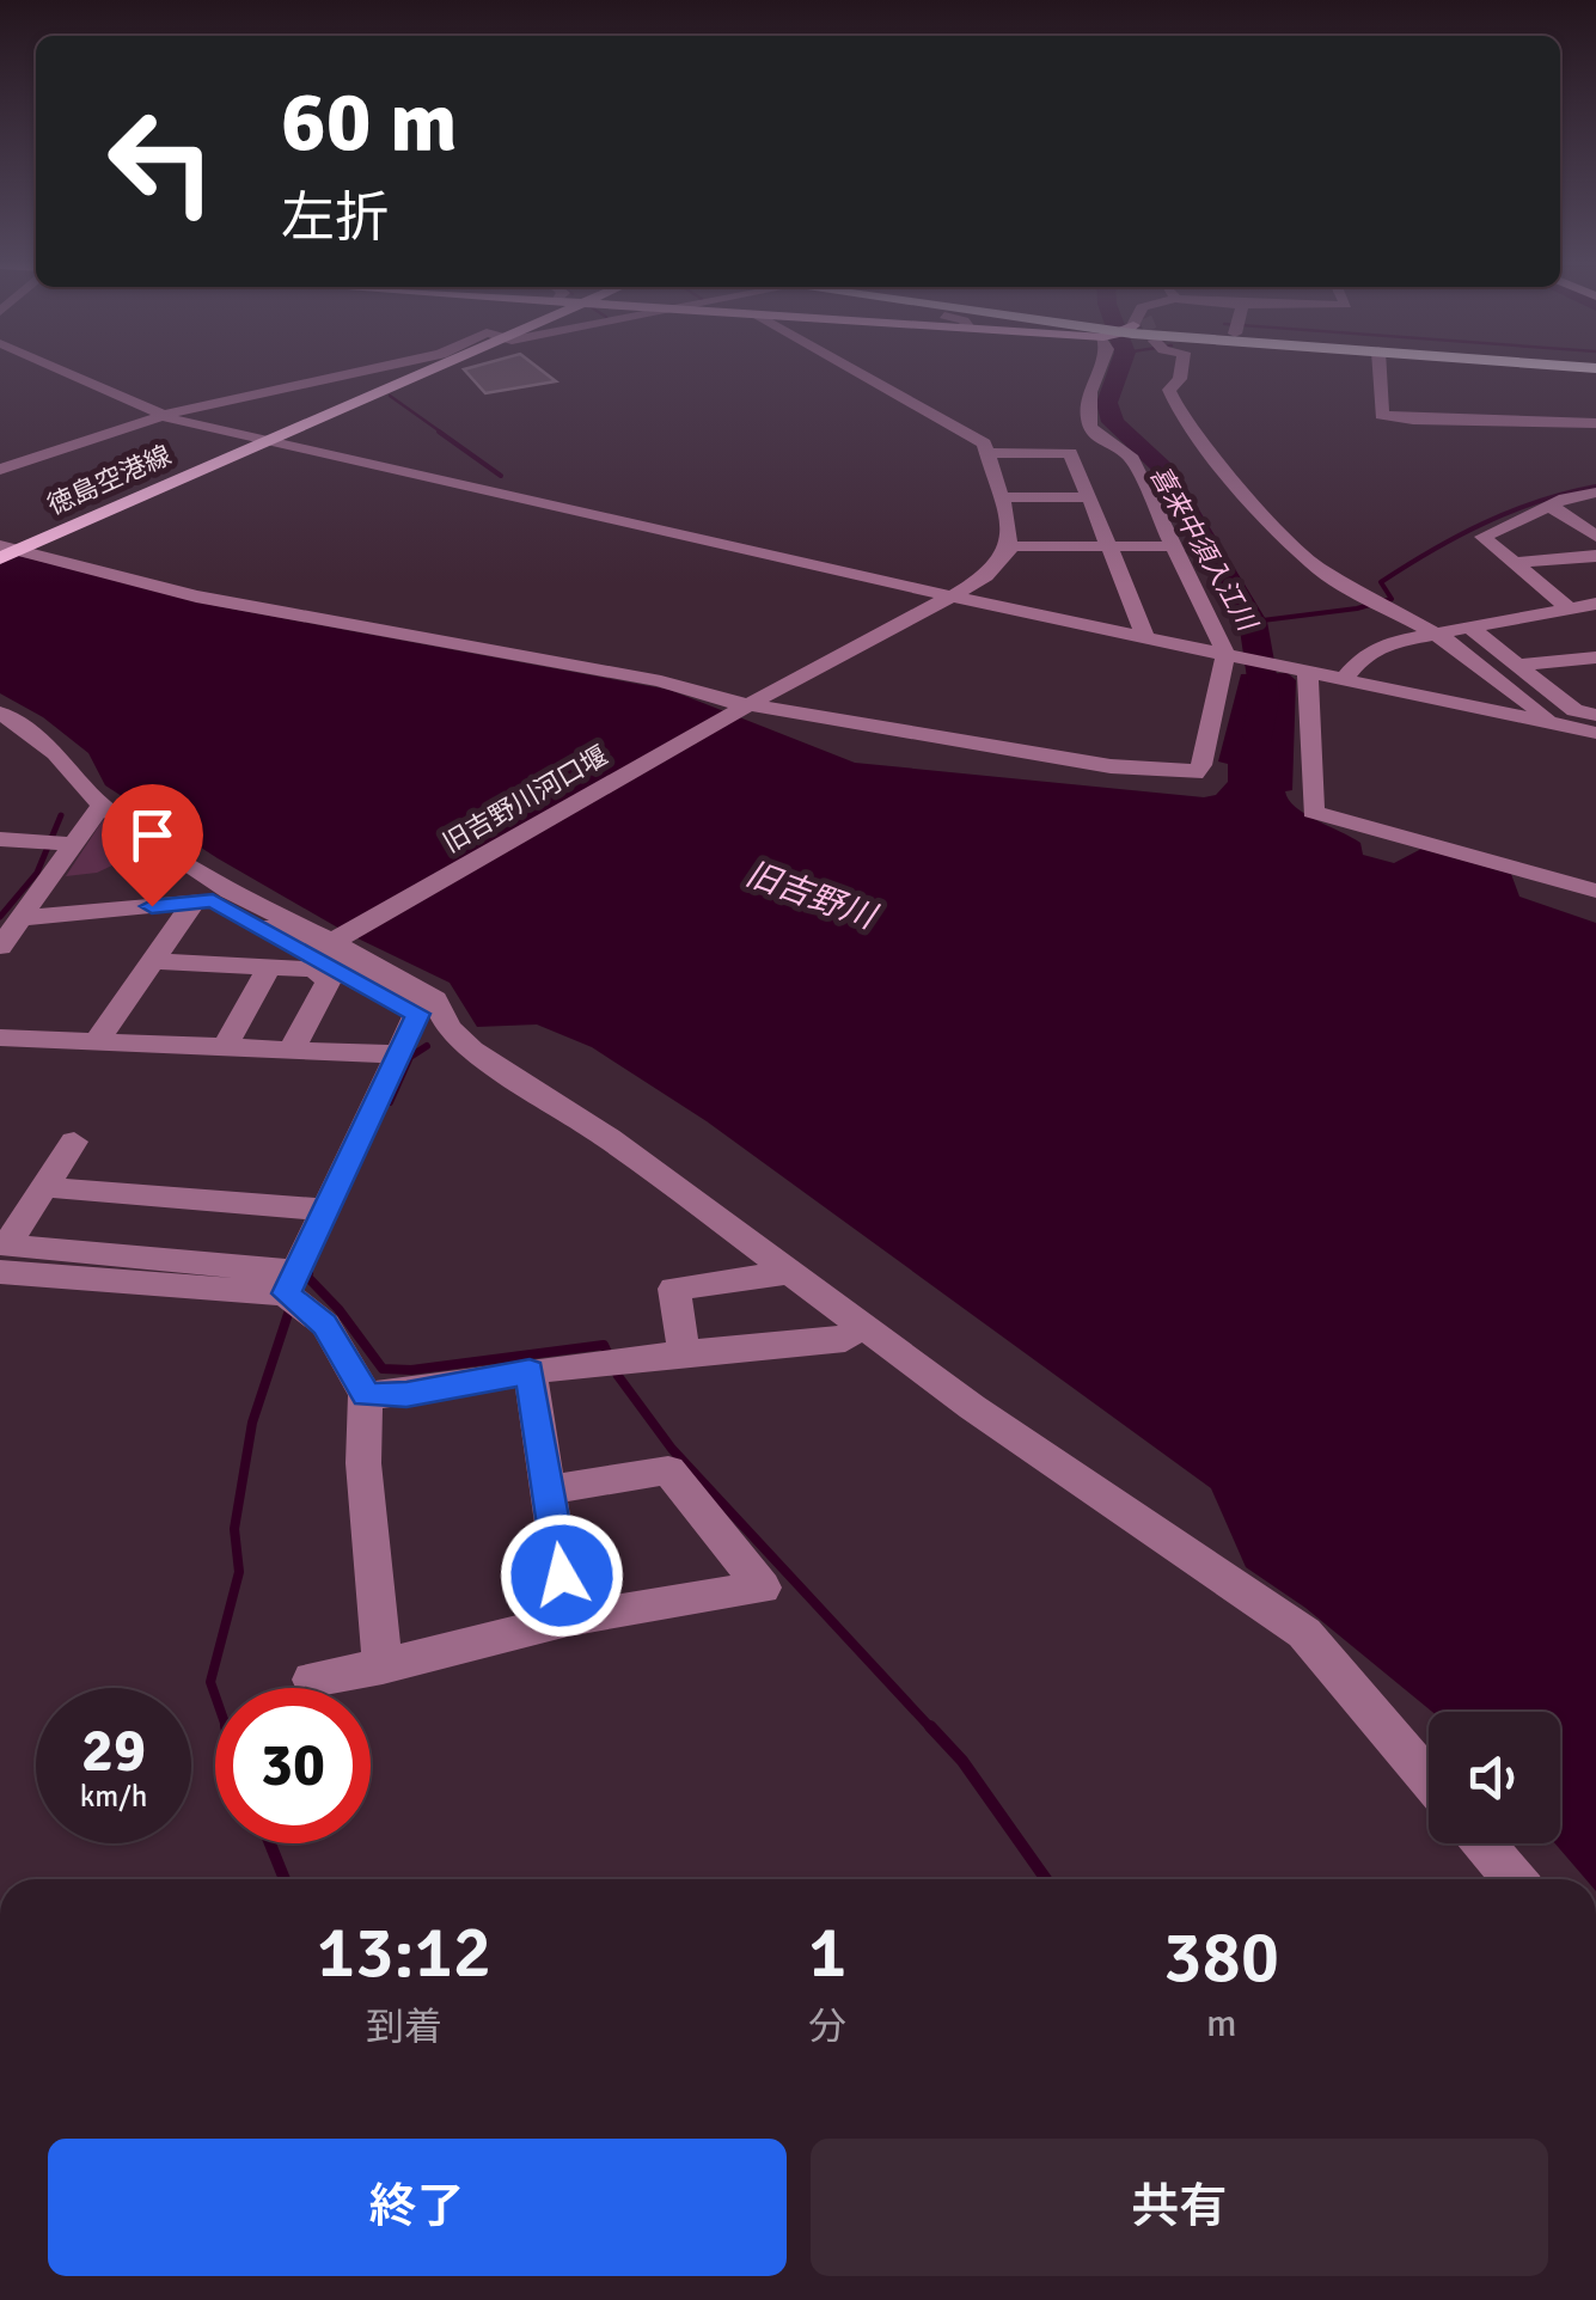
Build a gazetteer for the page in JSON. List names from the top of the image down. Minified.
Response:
{"streets":{"main road":["徳島空港線"],"street":["旧吉野川河口堰"]},"water":["喜来中須入江川","旧吉野川"],"page":{"turn":["60 m","左折"],"speed":"29 km/h","limit":"30","eta":["13:12","到着","1","分","380","m"],"buttons":["終了","共有"]}}
